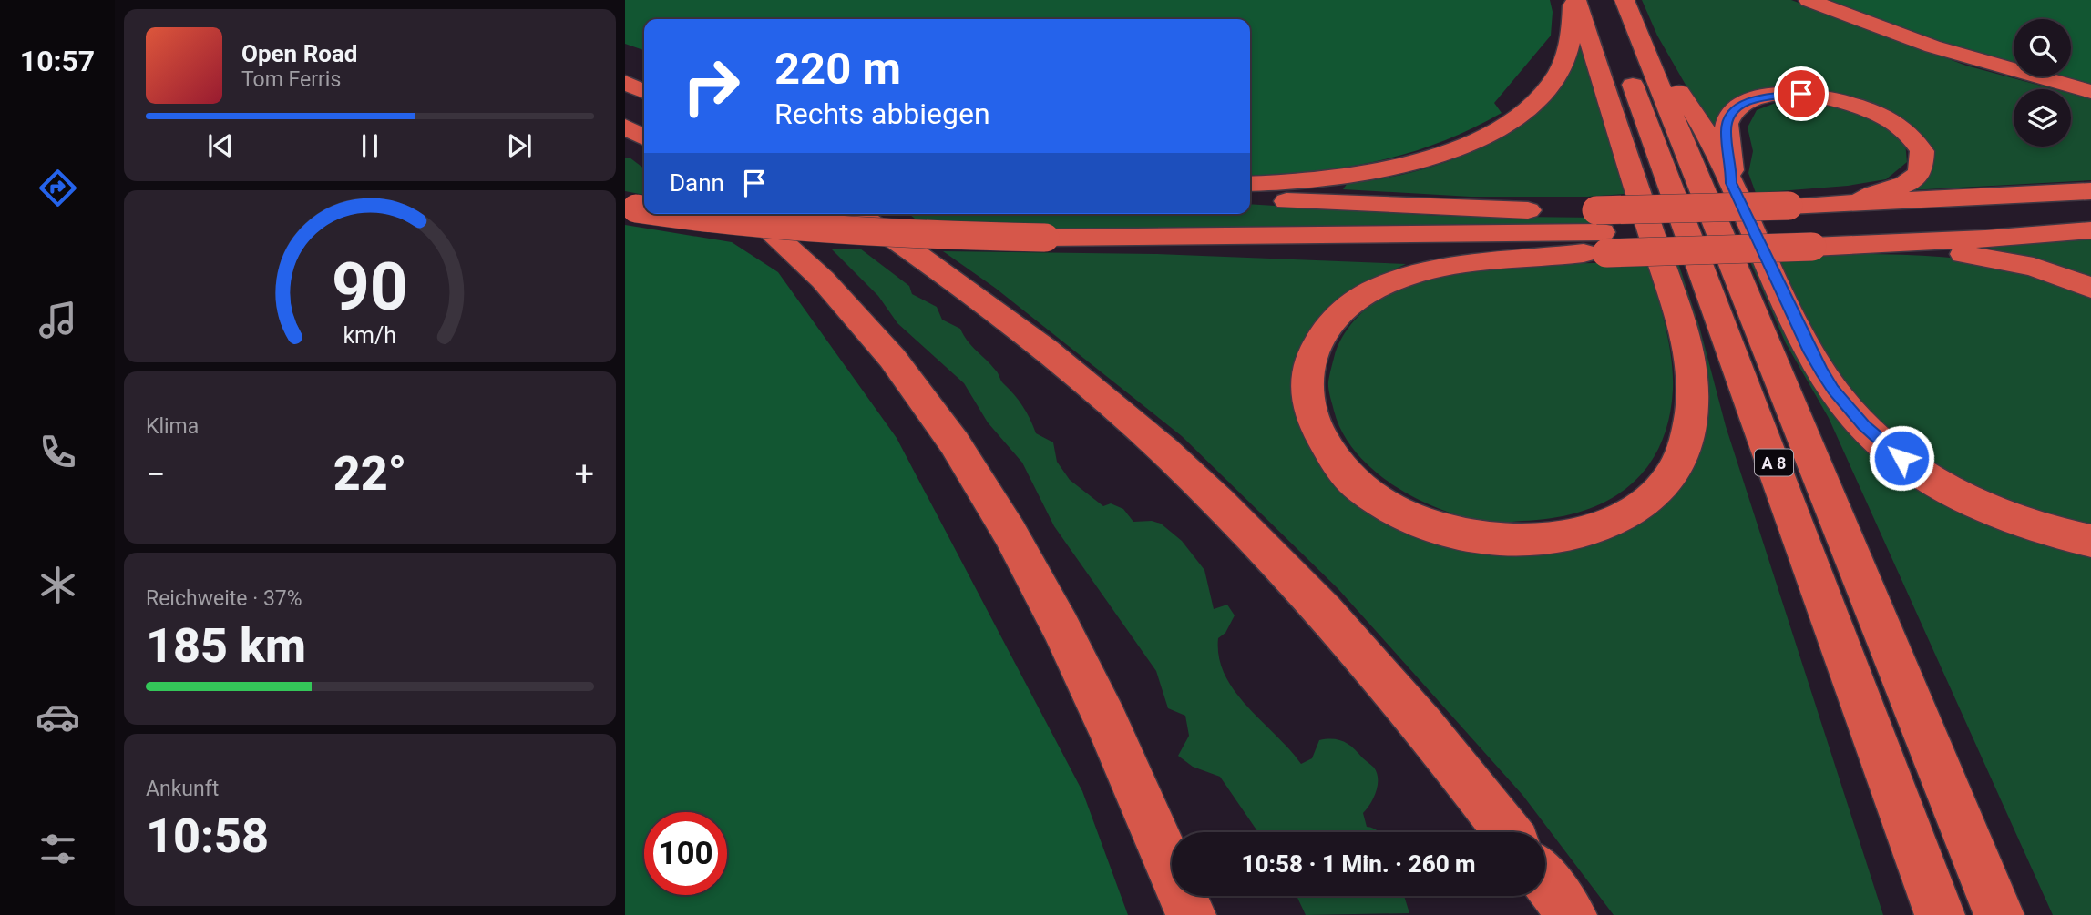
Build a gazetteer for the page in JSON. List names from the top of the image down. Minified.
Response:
{"streets":{"highway":["A 8"]},"page":{"tabs":"10:57","turn":["220 m","Rechts abbiegen"],"song":["Open Road","Tom Ferris"],"then":"Dann","tile":["Klima",["Reichweite · 37%","185 km"],["Ankunft","10:58"]],"heat":["−","22°","+"],"limit":"100","trip":"10:58 · 1 Min. · 260 m","gauge":["90","km/h"]}}
